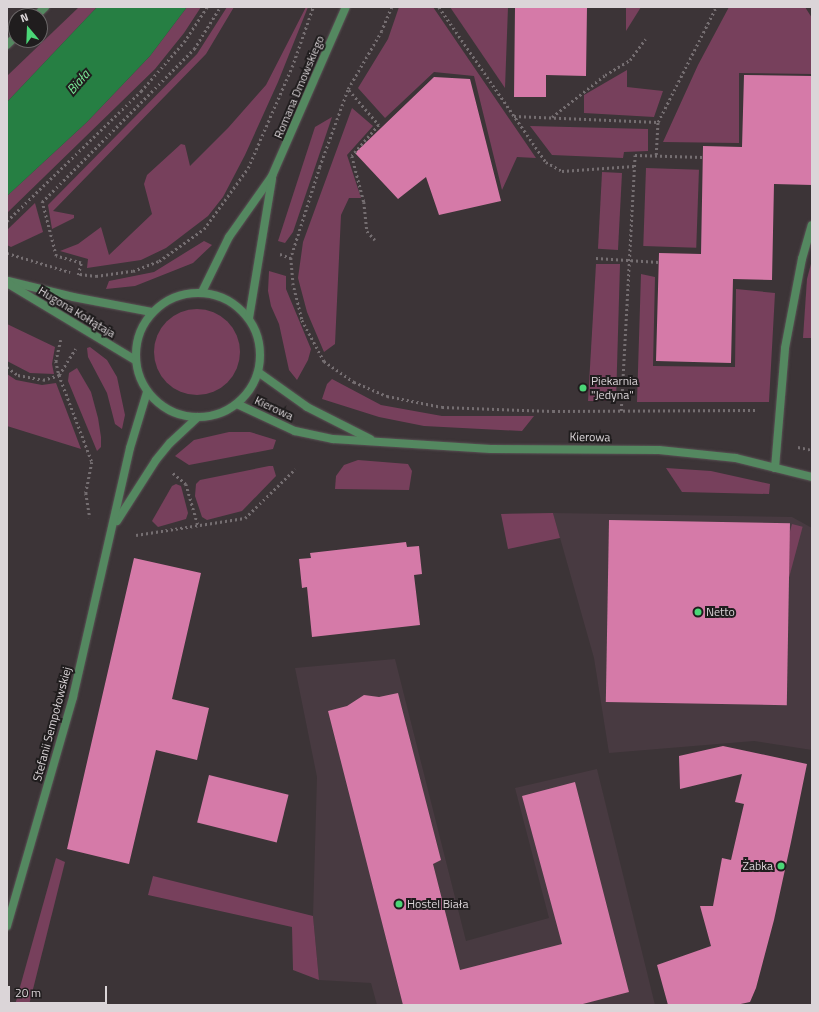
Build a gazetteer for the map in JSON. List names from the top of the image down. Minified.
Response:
{"streets":{"street":["Romana Dmowskiego","Hugona Kołłątaja","Kierowa","Stefanii Sempołowskiej"]},"crossings":[["Romana Dmowskiego","Hugona Kołłątaja"],["Romana Dmowskiego","Kierowa"],["Romana Dmowskiego","Stefanii Sempołowskiej"],["Hugona Kołłątaja","Kierowa"],["Hugona Kołłątaja","Stefanii Sempołowskiej"],["Kierowa","Stefanii Sempołowskiej"]],"water":["Biała"],"places":["Piekarnia \"Jedyna\"","Netto","Żabka","Hostel Biała"],"scale_bar":"20 m","north":"top"}
